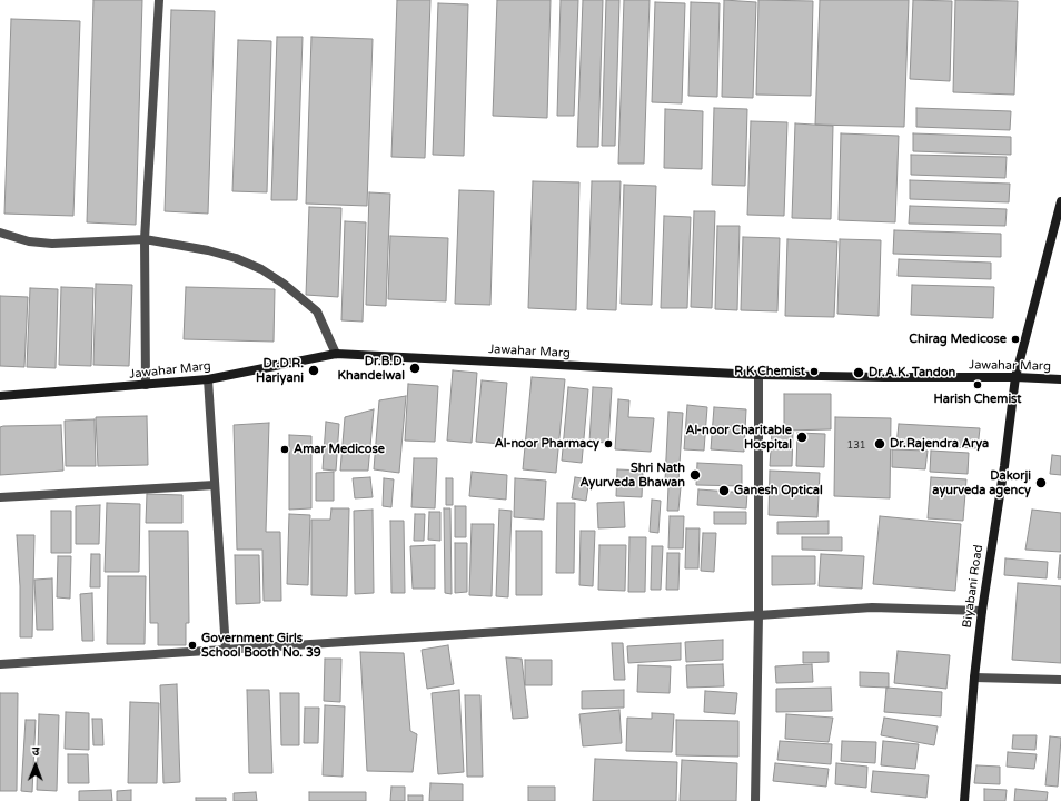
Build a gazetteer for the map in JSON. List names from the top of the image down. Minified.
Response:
{"streets":{"main road":["Jawahar Marg","Biyabani Road"]},"crossings":[["Jawahar Marg","Biyabani Road"]],"places":["Chirag Medicose","Dr.B.D. Khandelwal","Dr.D.R. Hariyani","R K Chemist","Dr.A.K. Tandon","Harish Chemist","Al-noor Charitable Hospital","Al-noor Pharmacy","Dr.Rajendra Arya","Amar Medicose","Shri Nath Ayurveda Bhawan","Dakorji ayurveda agency","Ganesh Optical","Government Girls School Booth No. 39"],"house_numbers":["131"],"north":"top"}
